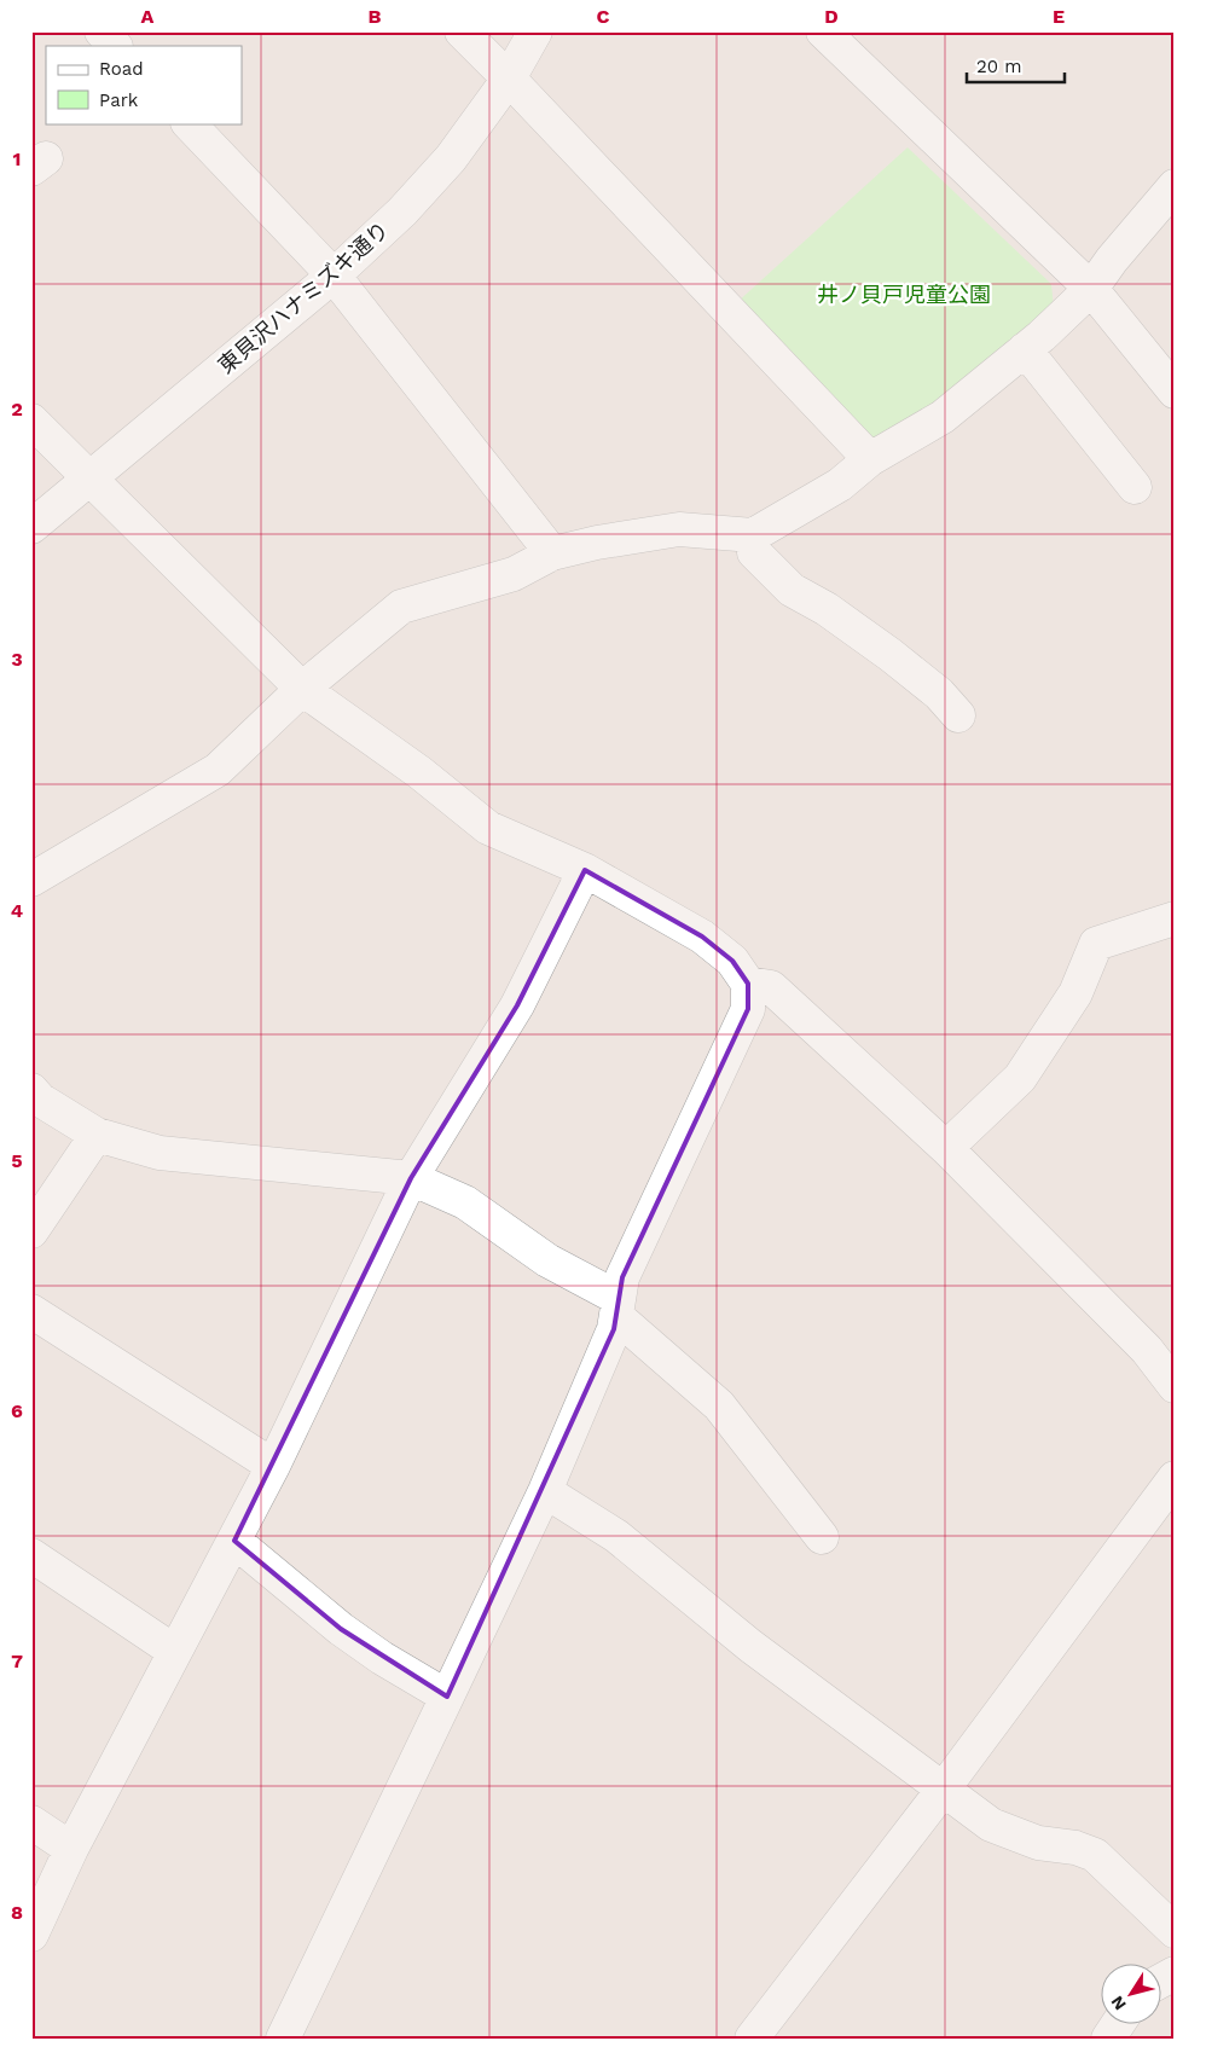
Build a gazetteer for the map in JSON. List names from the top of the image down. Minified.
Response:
{"streets":{"street":["東貝沢ハナミズキ通り"]},"parks":["井ノ貝戸児童公園"],"legend":["Road","Park"],"scale_bar":"20 m","north":"bottom left","grid":{"columns":["A","B","C","D","E"],"rows":["1","2","3","4","5","6","7","8"]}}
